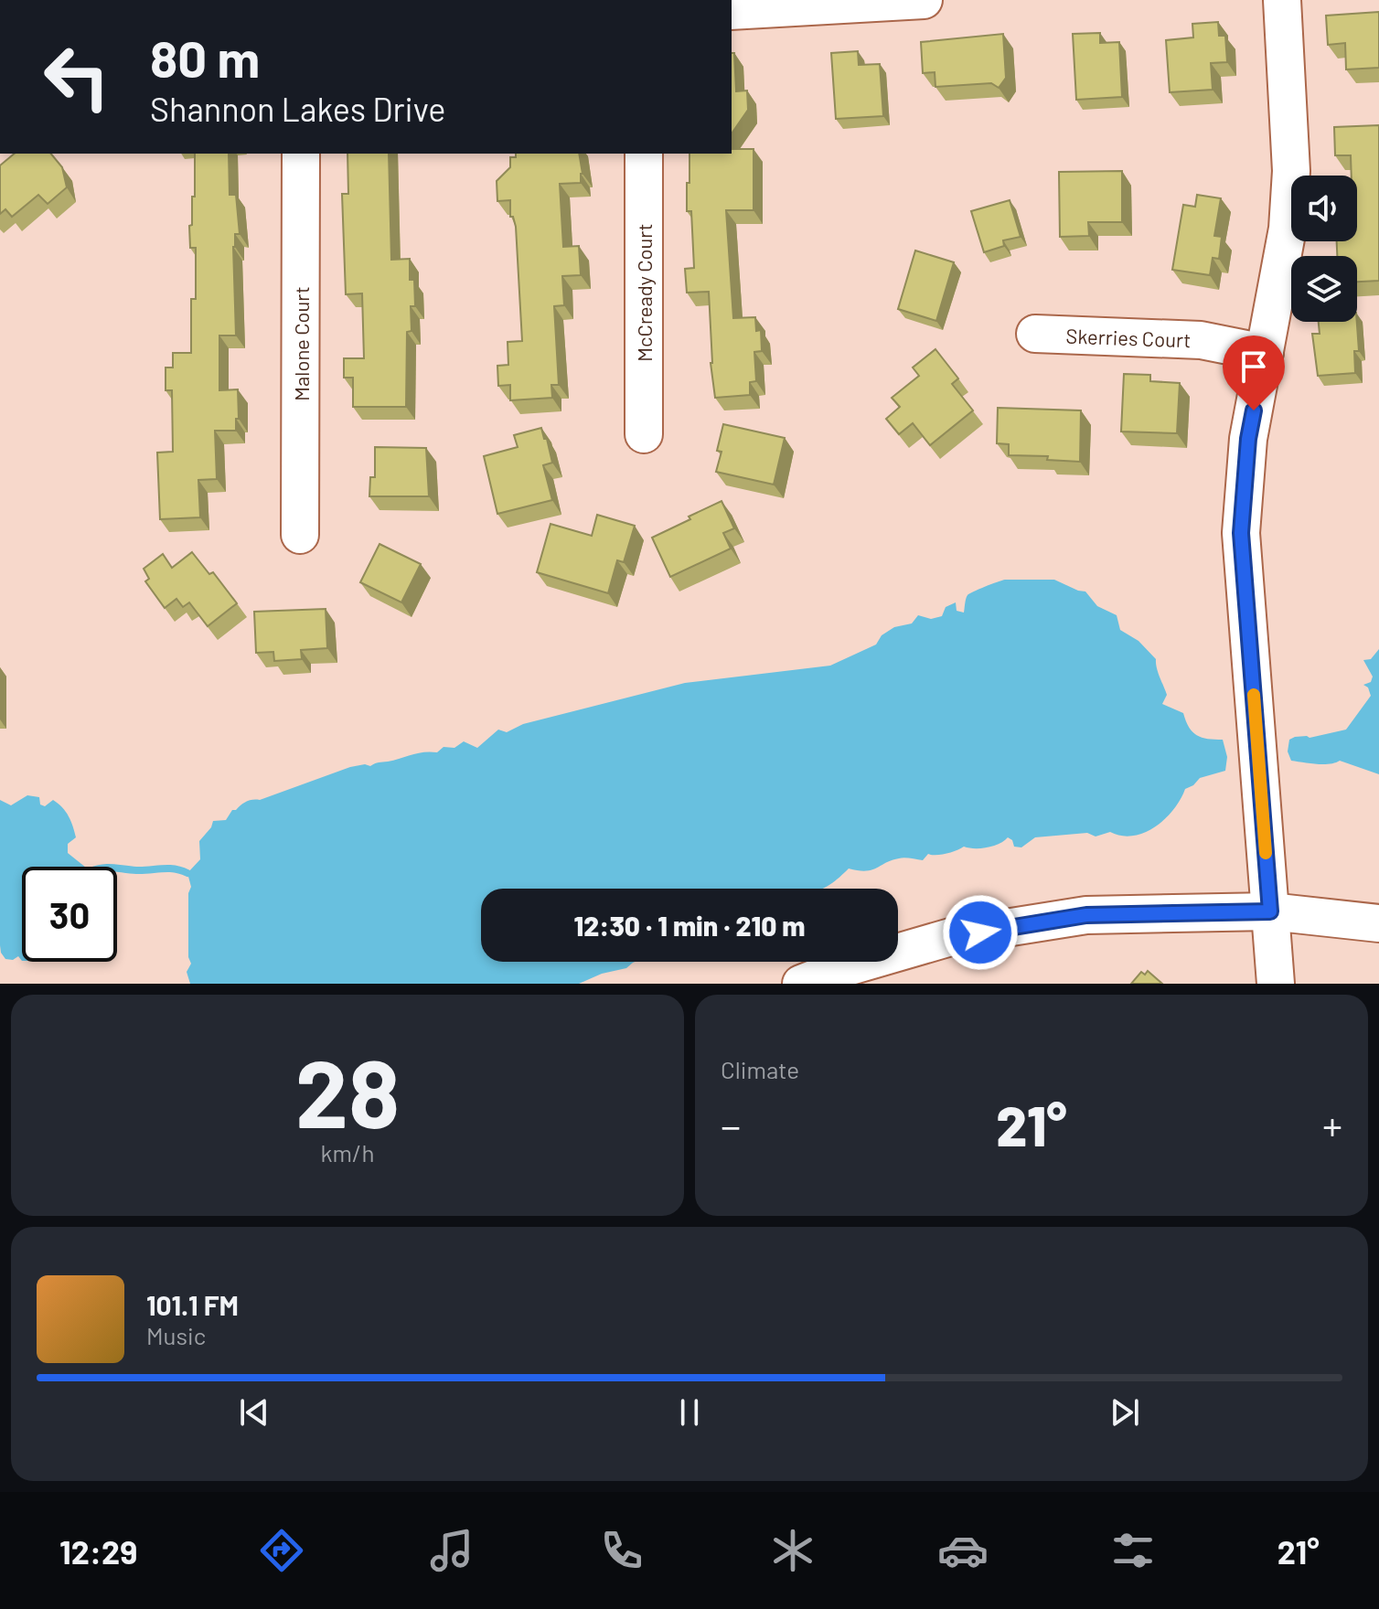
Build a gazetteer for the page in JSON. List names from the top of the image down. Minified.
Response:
{"streets":{"street":["McCready Court","Skerries Court","Malone Court"]},"page":{"turn":["80 m","Shannon Lakes Drive"],"limit":"30","trip":"12:30 · 1 min · 210 m","tile":[["28","km/h"],"Climate"],"heat":["−","21°","+"],"song":["101.1 FM","Music"],"tabs":["12:29","21°"]}}
